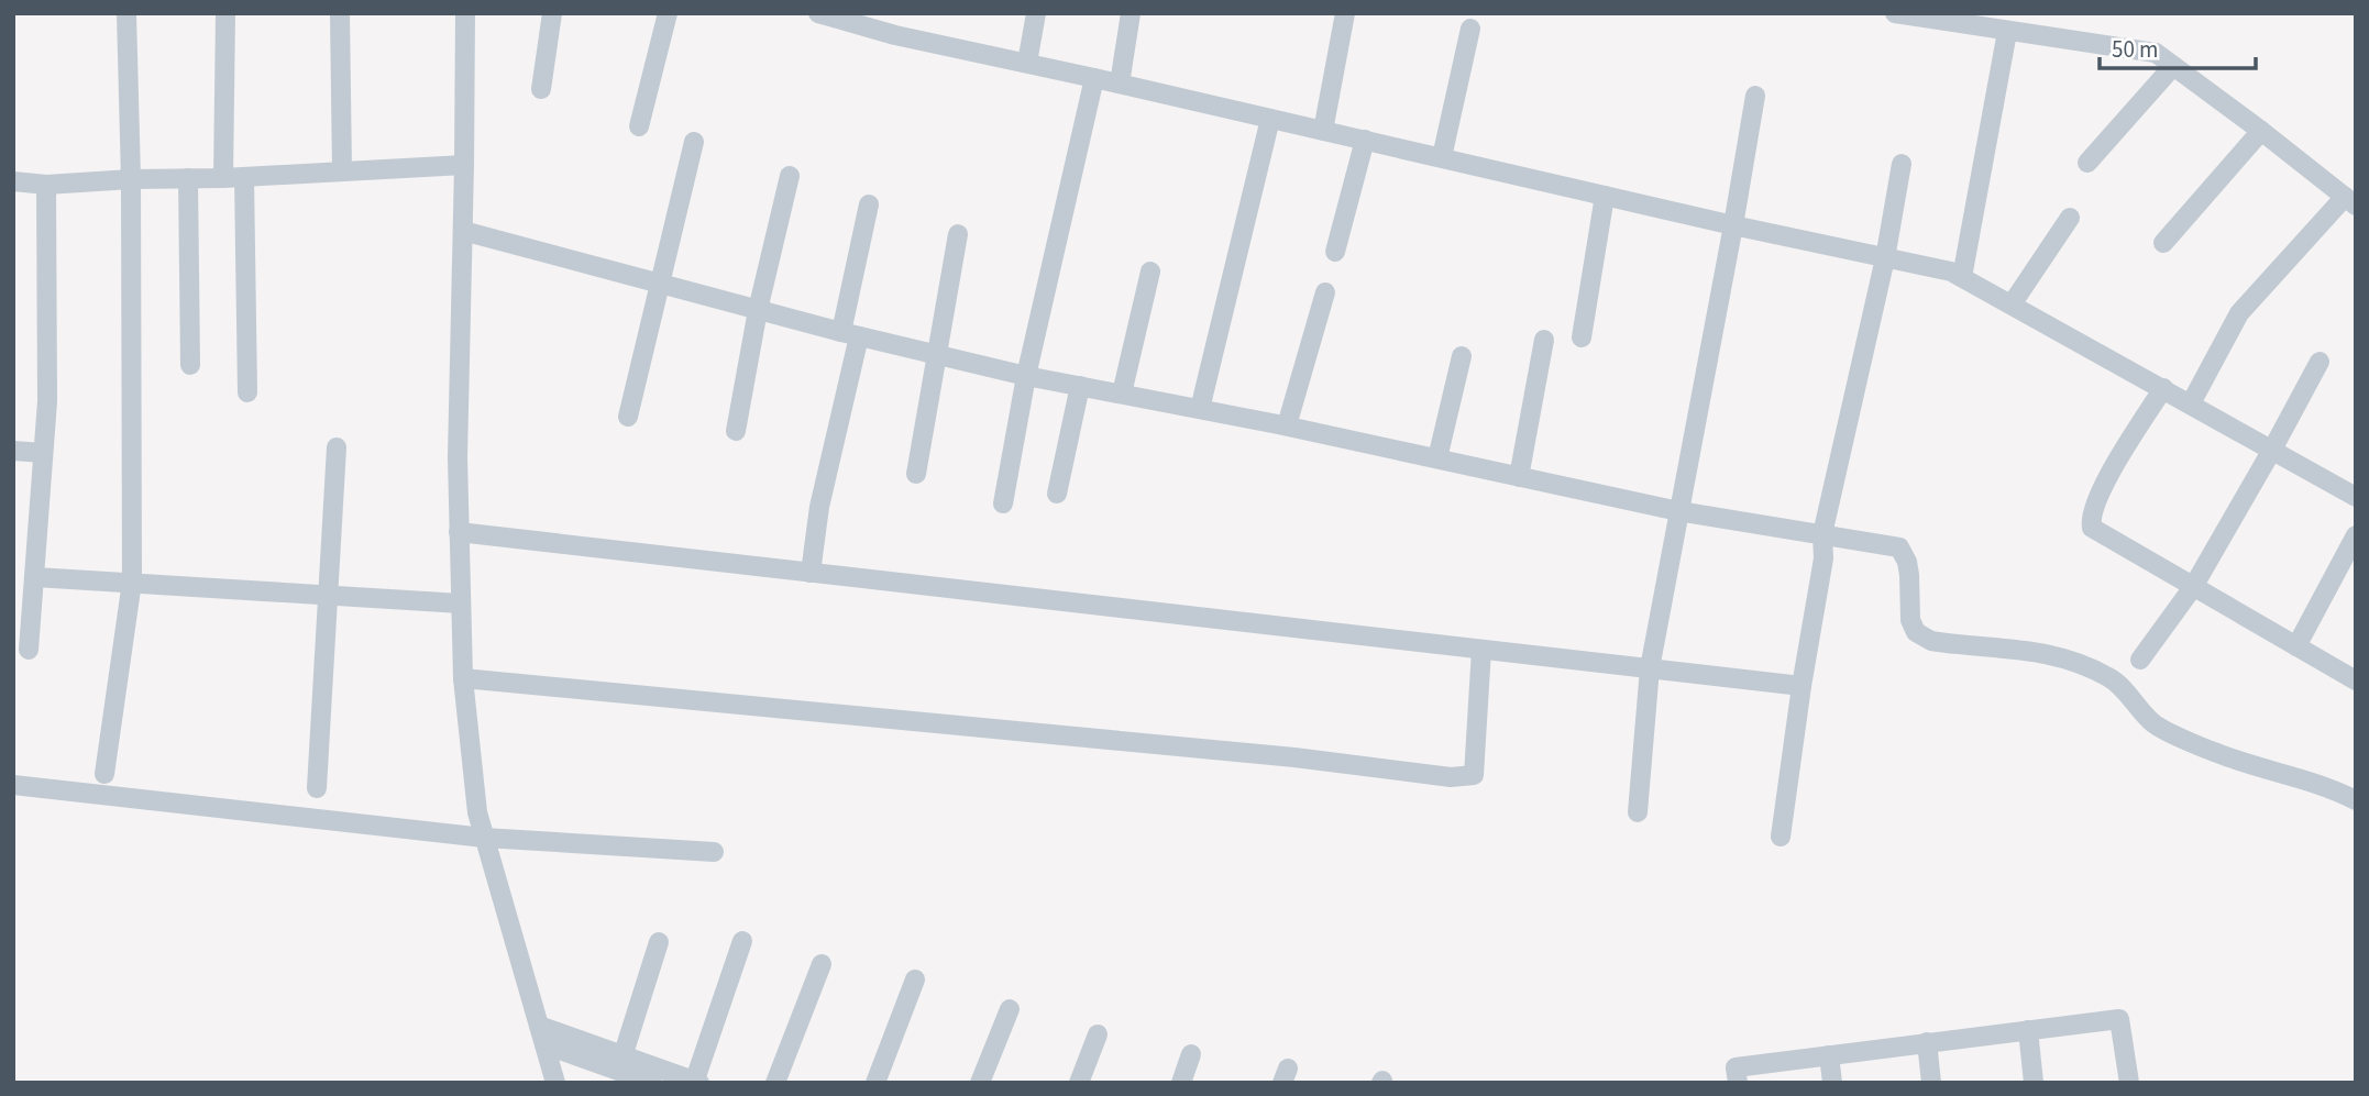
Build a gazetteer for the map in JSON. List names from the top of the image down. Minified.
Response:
{"scale_bar":"50 m"}
